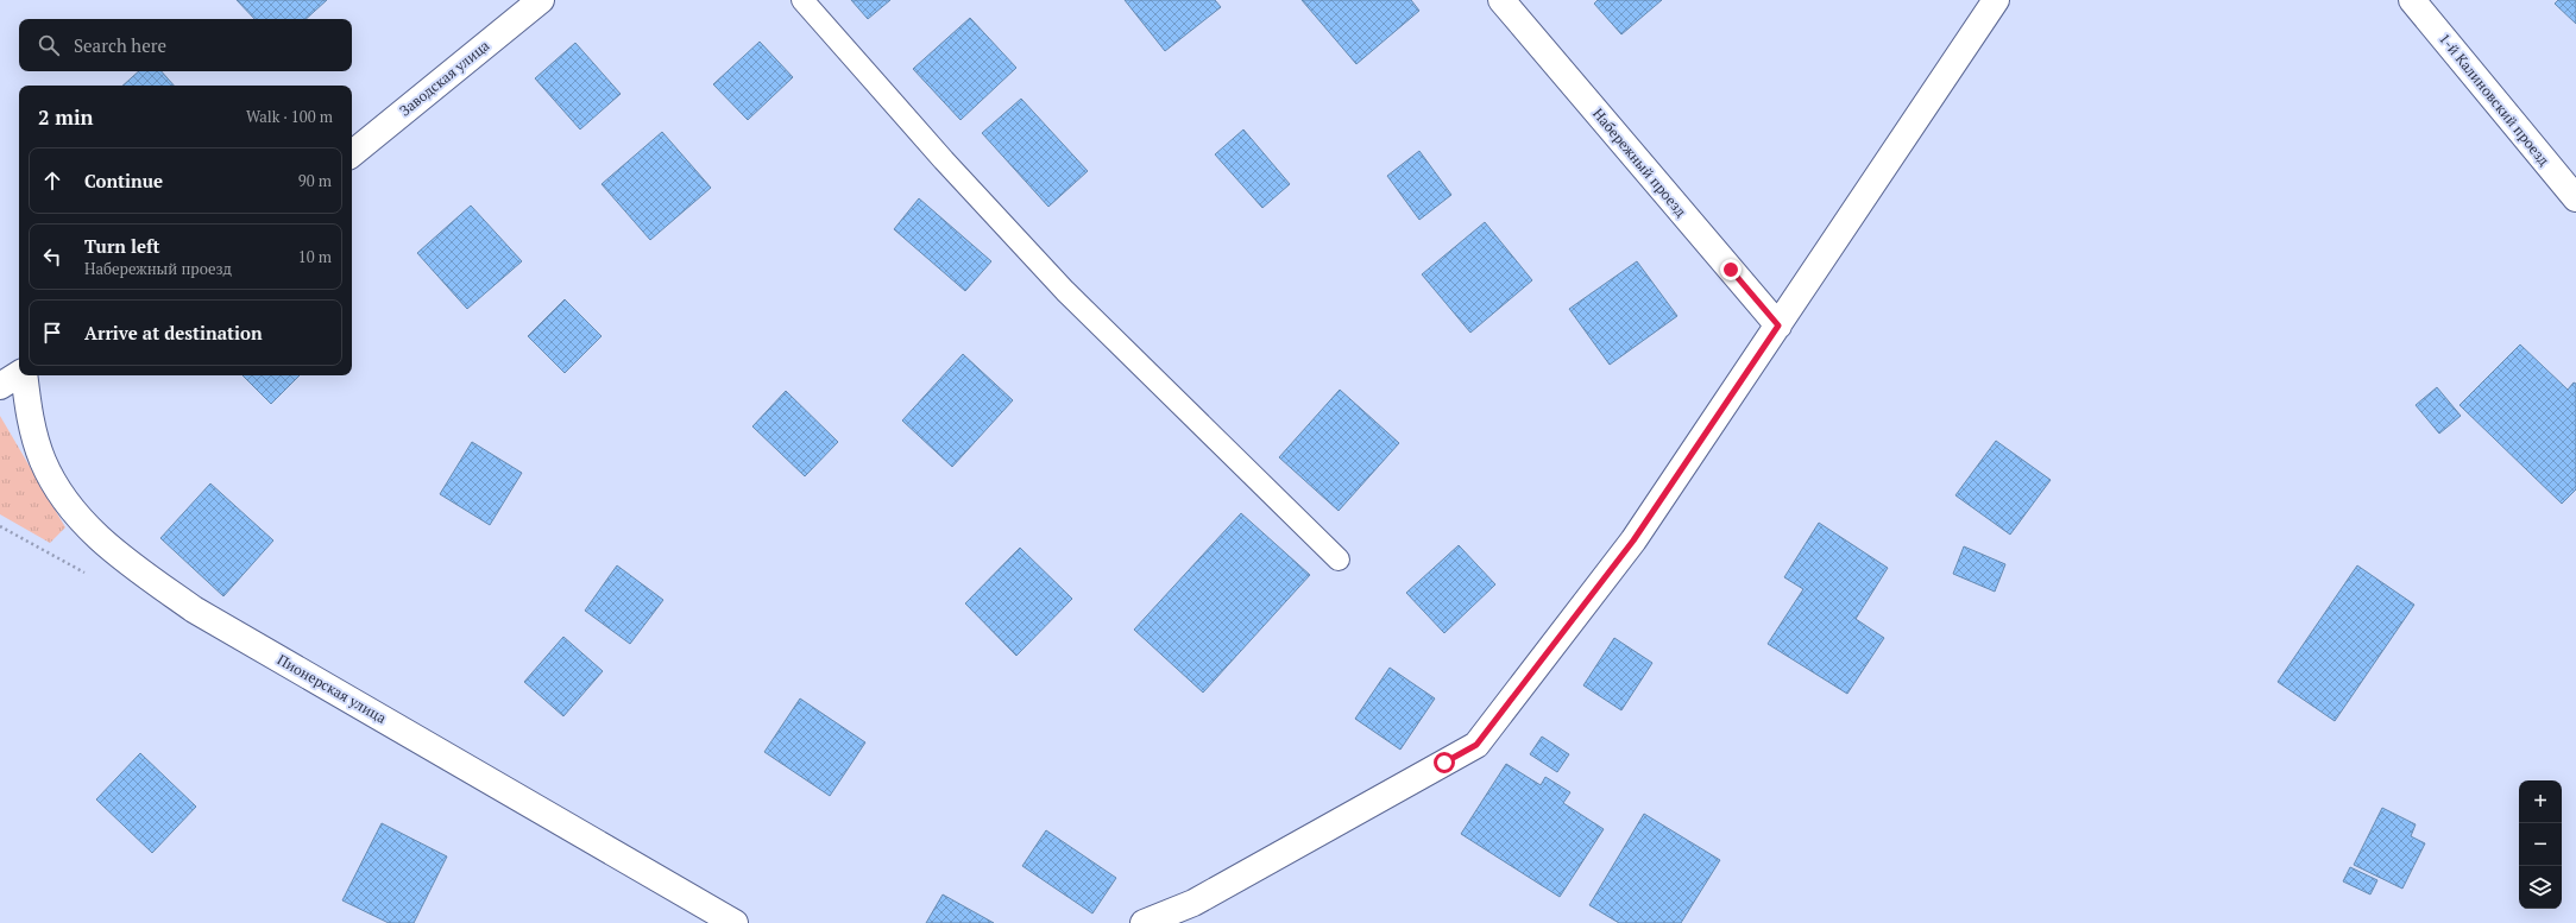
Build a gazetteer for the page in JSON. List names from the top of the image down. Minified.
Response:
{"streets":{"street":["Заводская улица","1-й Калиновский проезд","Набережный проезд","Пионерская улица"]},"page":{"search":"Search here","heading":["2 min","Walk · 100 m"],"list":[["Continue","90 m"],["Turn left","Набережный проезд","10 m"],"Arrive at destination"],"map_buttons":["+","−"]}}
